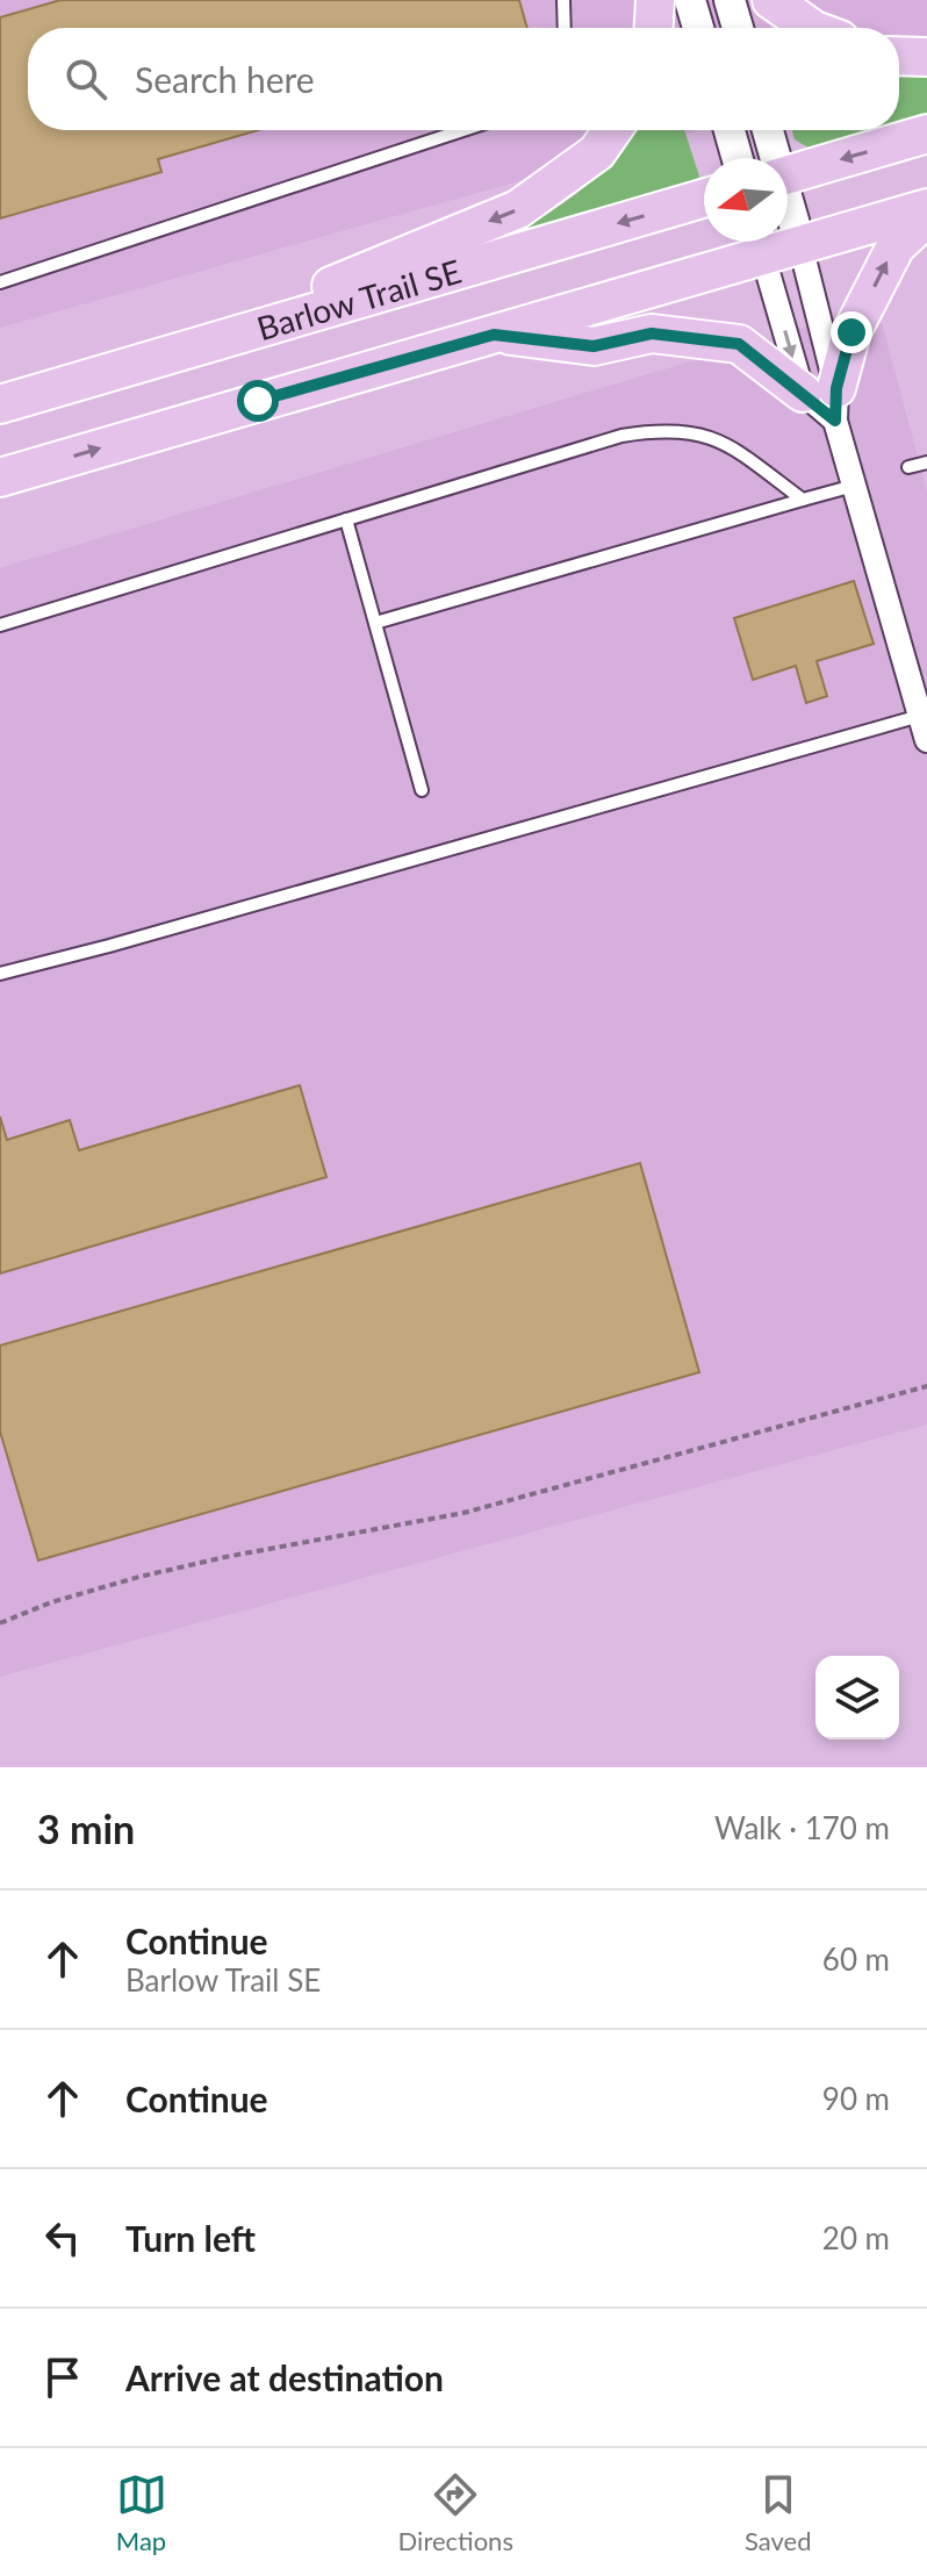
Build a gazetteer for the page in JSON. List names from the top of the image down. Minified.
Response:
{"streets":{"main road":["Barlow Trail SE"]},"north":"left","page":{"search":"Search here","heading":["3 min","Walk · 170 m"],"list":[["Continue","Barlow Trail SE","60 m"],["Continue","90 m"],["Turn left","20 m"],"Arrive at destination"],"nav":["Map","Directions","Saved"]}}
